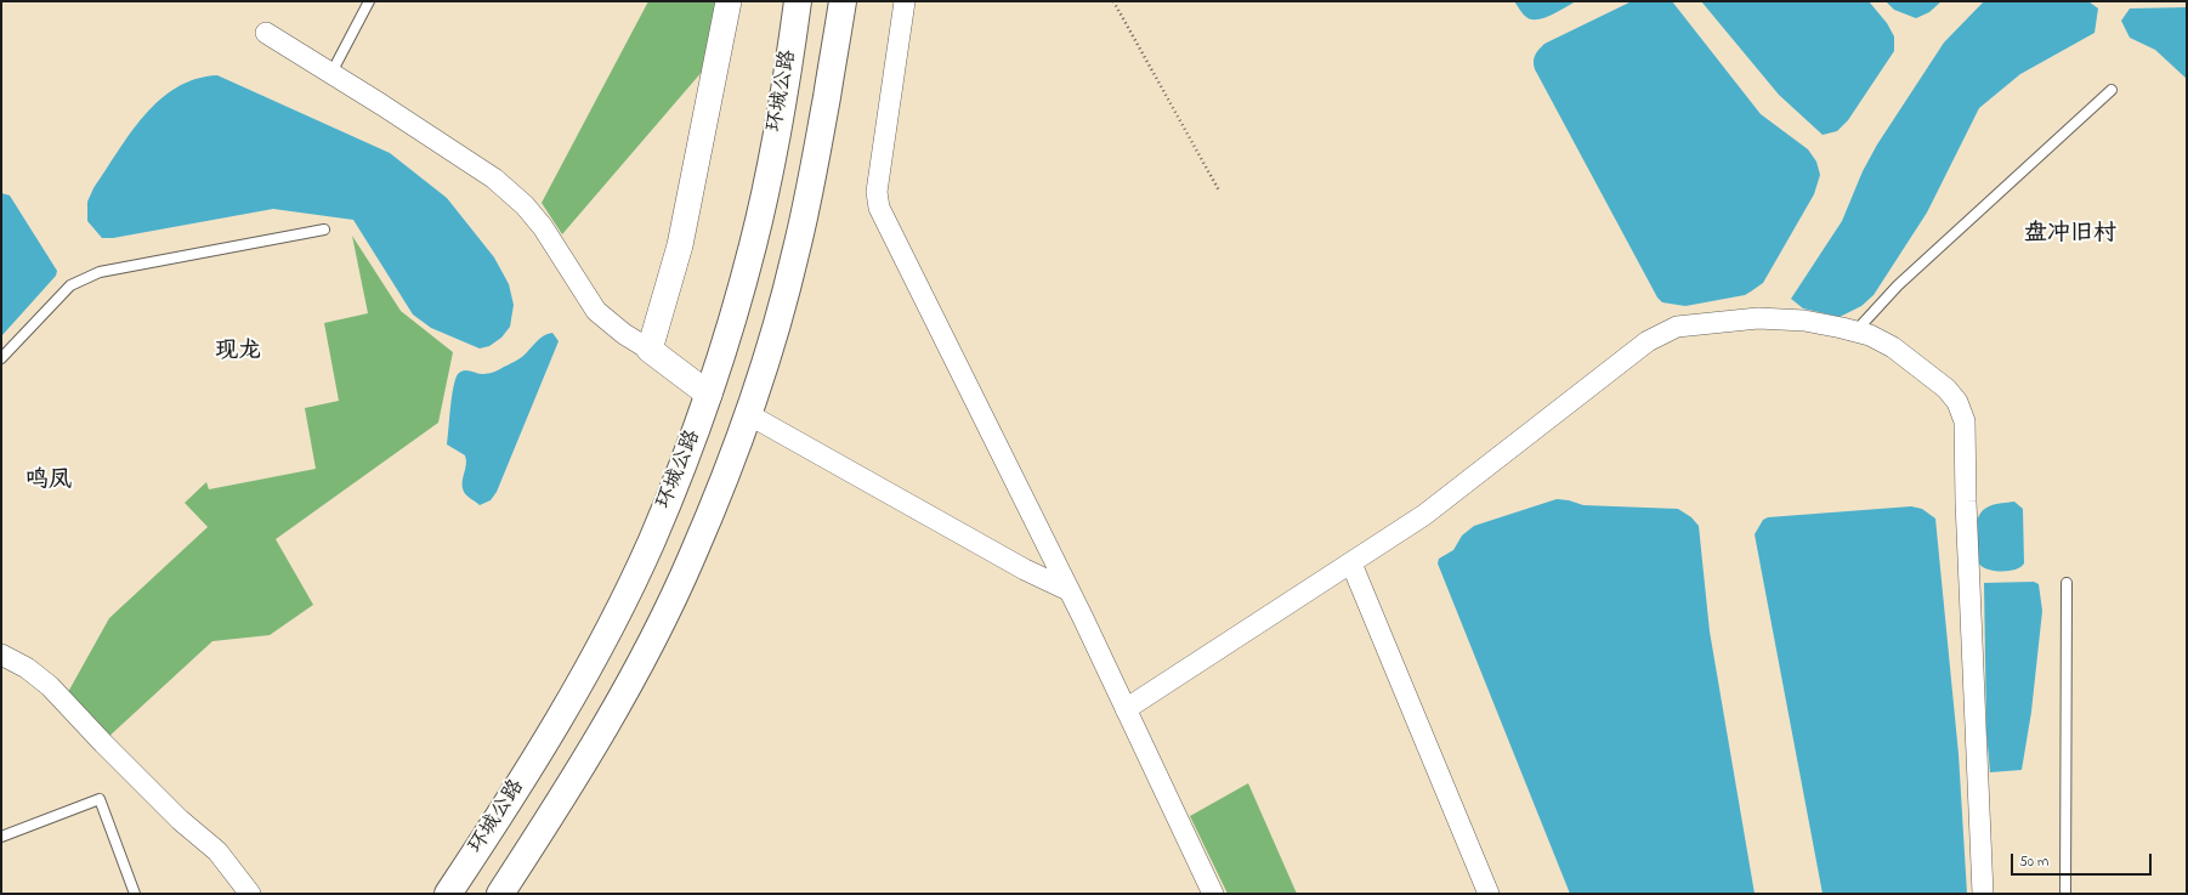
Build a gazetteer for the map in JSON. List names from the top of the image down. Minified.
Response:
{"streets":{"highway":["环城公路"]},"districts":["盘冲旧村","现龙","鸣凤"],"scale_bar":"50 m"}
